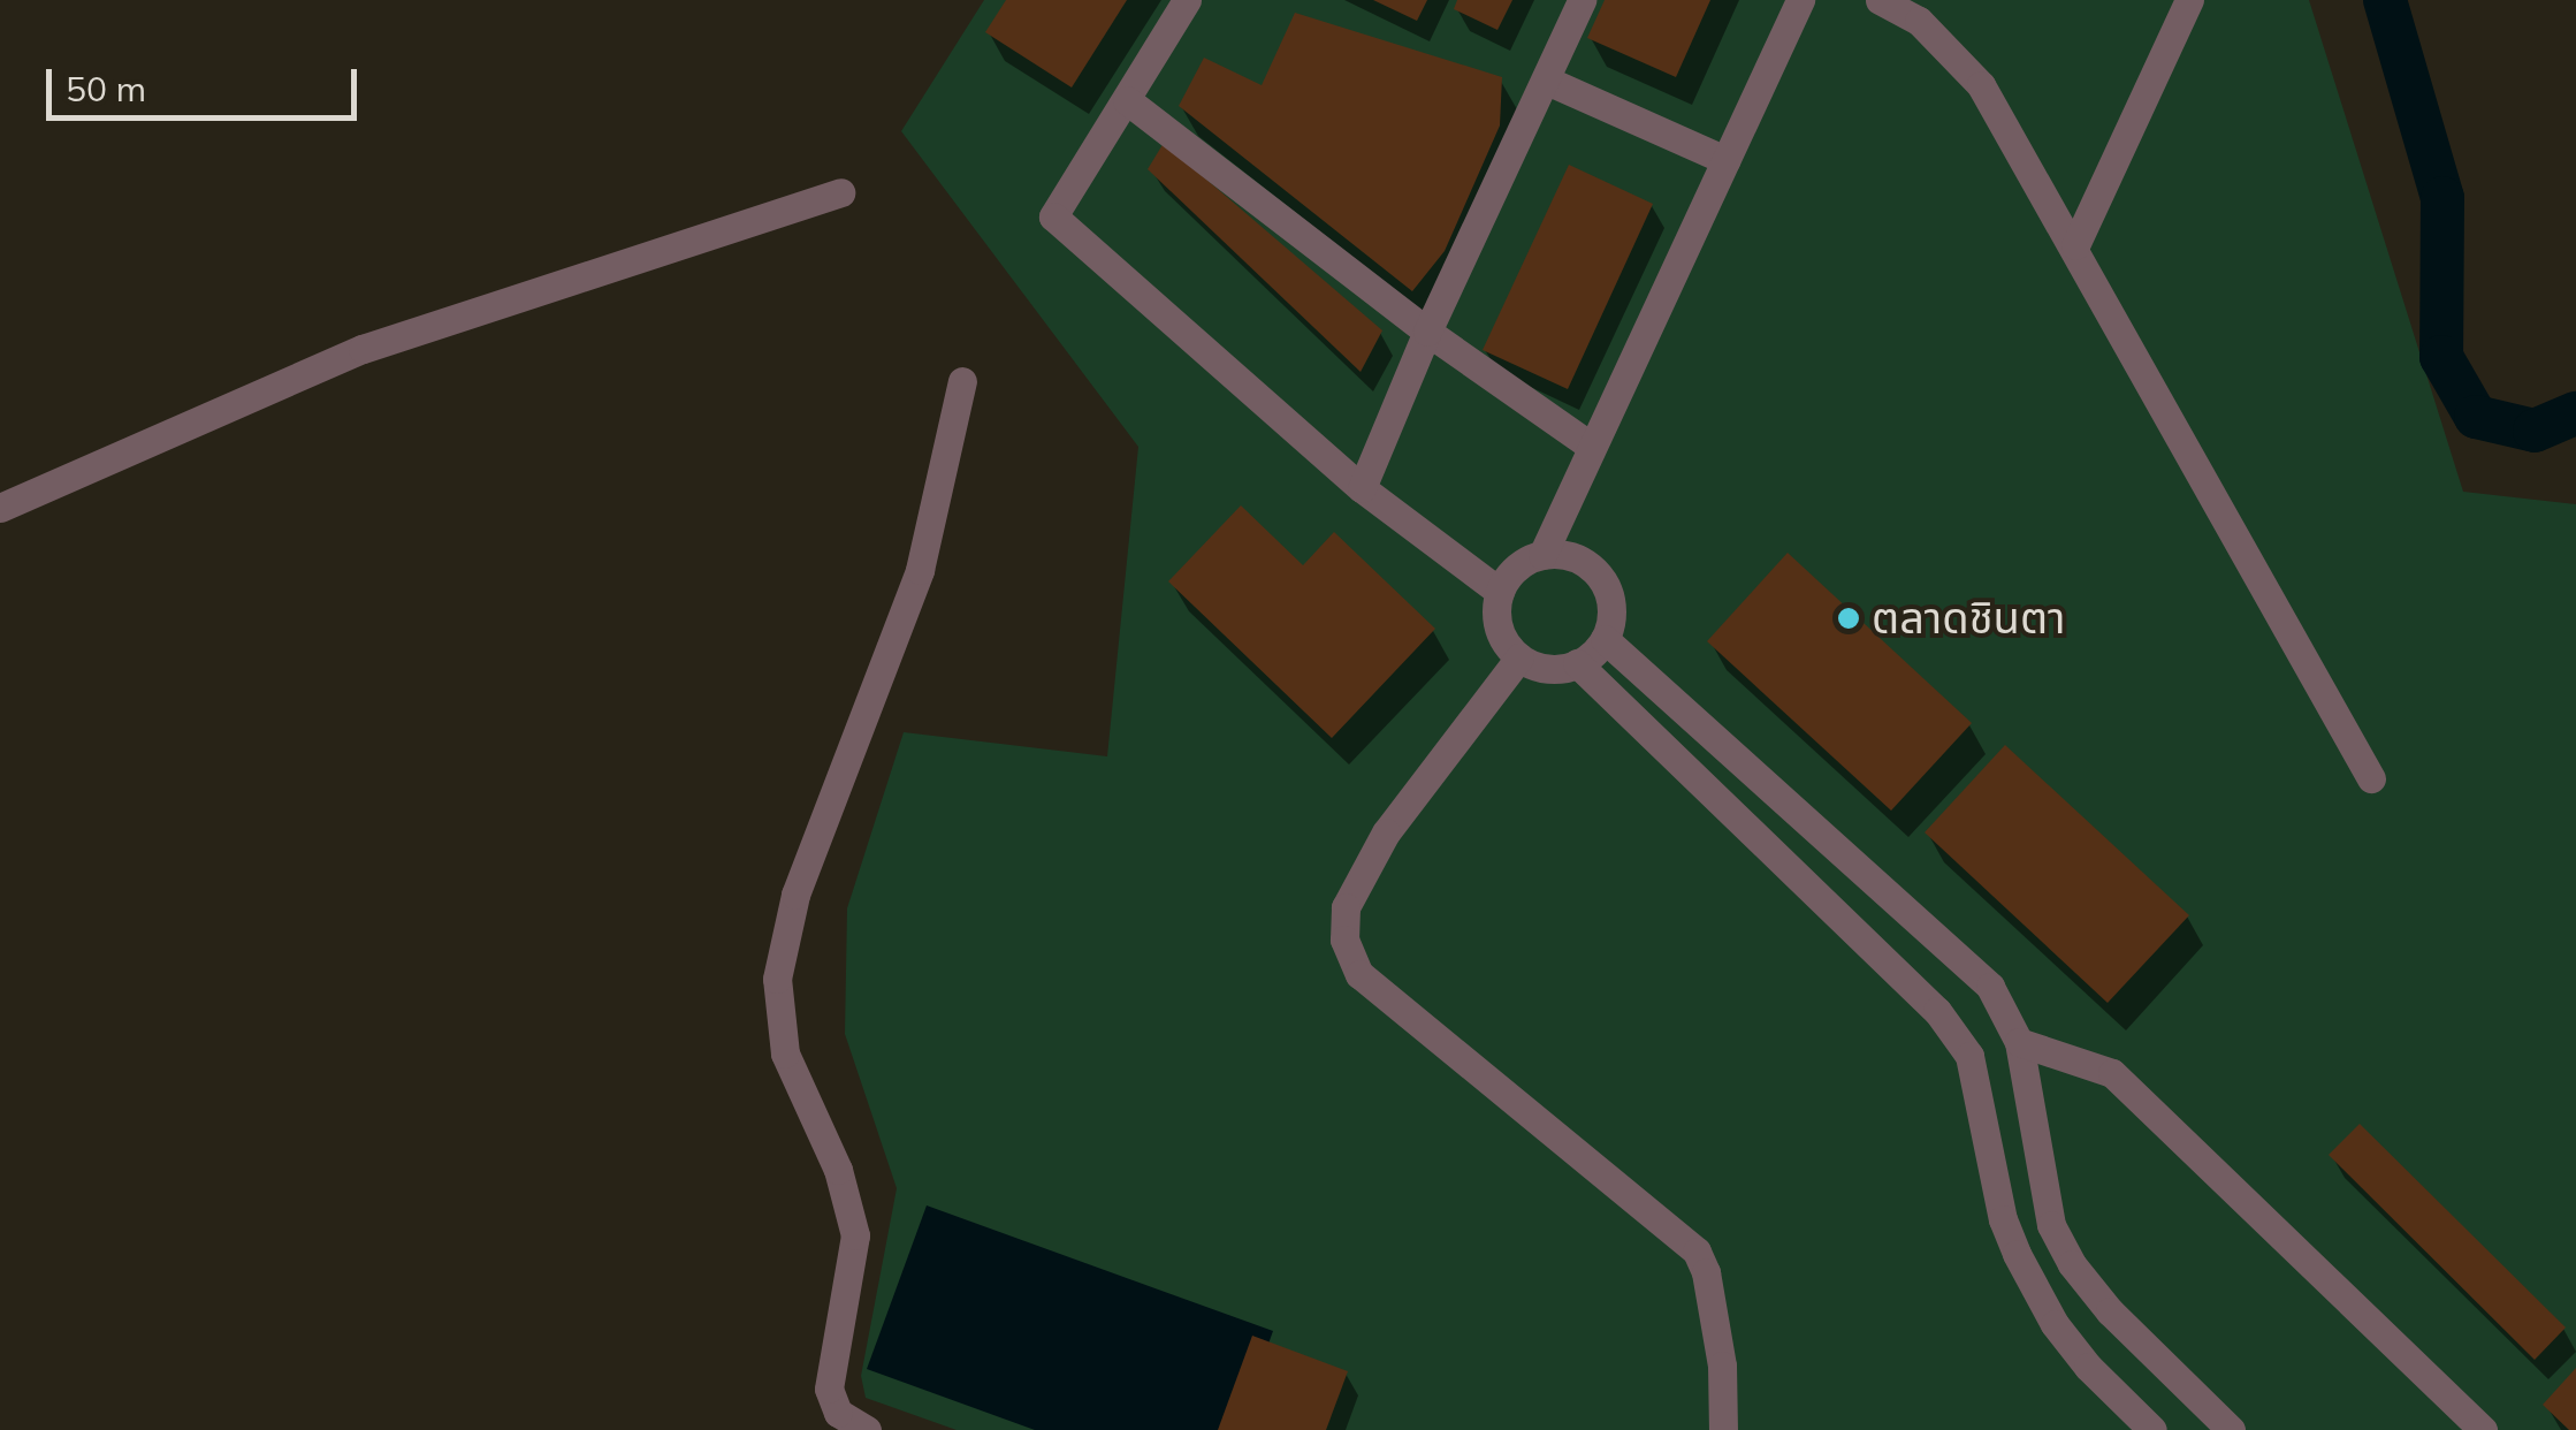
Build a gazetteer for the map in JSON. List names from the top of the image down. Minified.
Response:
{"places":["ตลาดชินตา"],"scale_bar":"50 m"}
